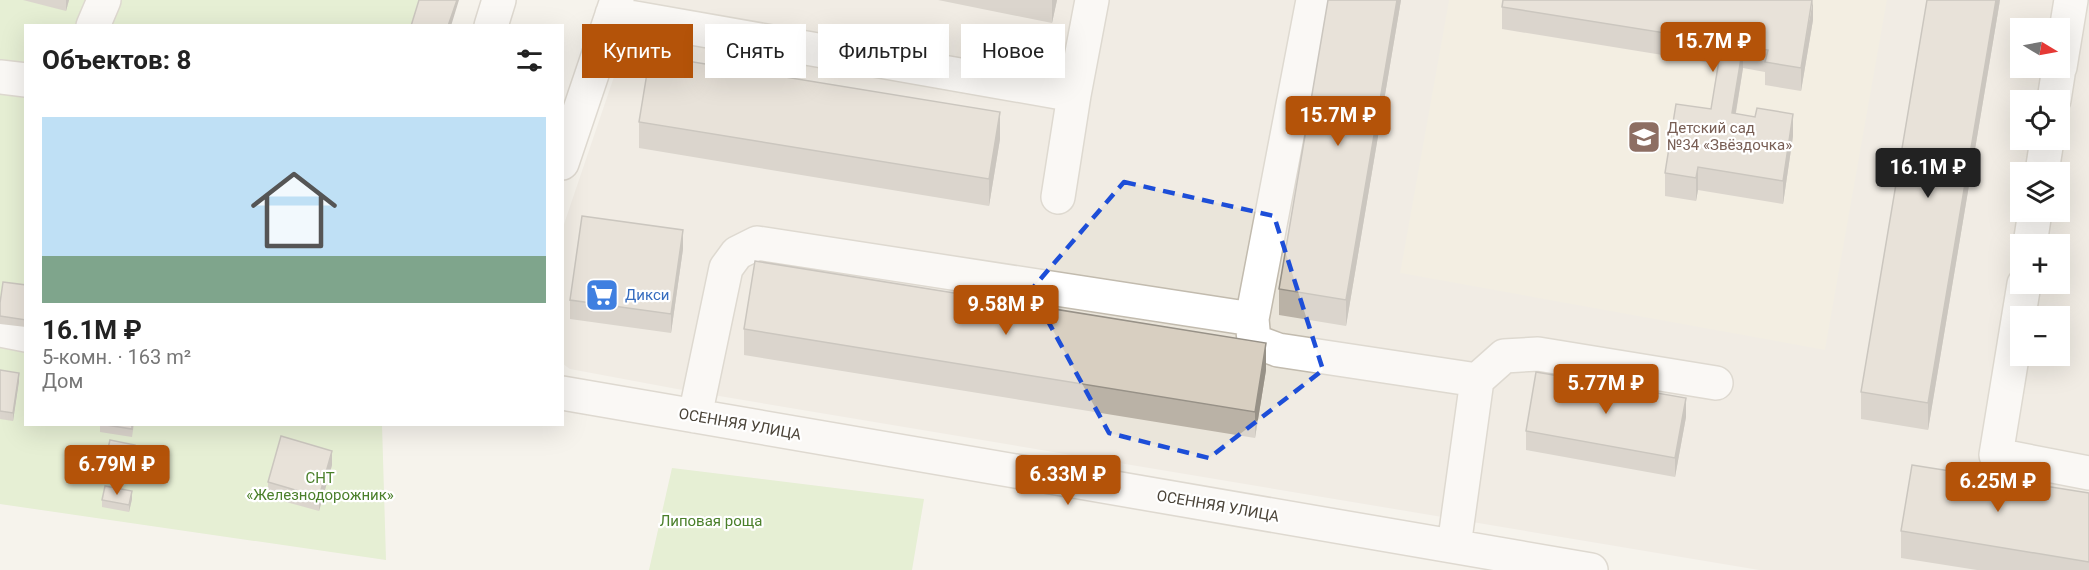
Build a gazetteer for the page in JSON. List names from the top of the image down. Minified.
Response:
{"streets":{"street":["ОСЕННЯЯ УЛИЦА"]},"parks":["СНТ «Железнодорожник»","Липовая роща"],"places":{"school or university":["Детский сад №34 «Звёздочка»"],"supermarket":["Дикси"]},"north":"right","page":{"map_buttons":["+","−"],"price":["15.7M ₽","15.7M ₽","16.1M ₽","9.58M ₽","5.77M ₽","6.79M ₽","6.33M ₽","6.25M ₽"],"chip":["Купить","Снять","Фильтры","Новое"],"heading":"Объектов: 8","list":[{"name":"16.1M ₽","note":"5-комн. · 163 m² · Дом"}]}}
